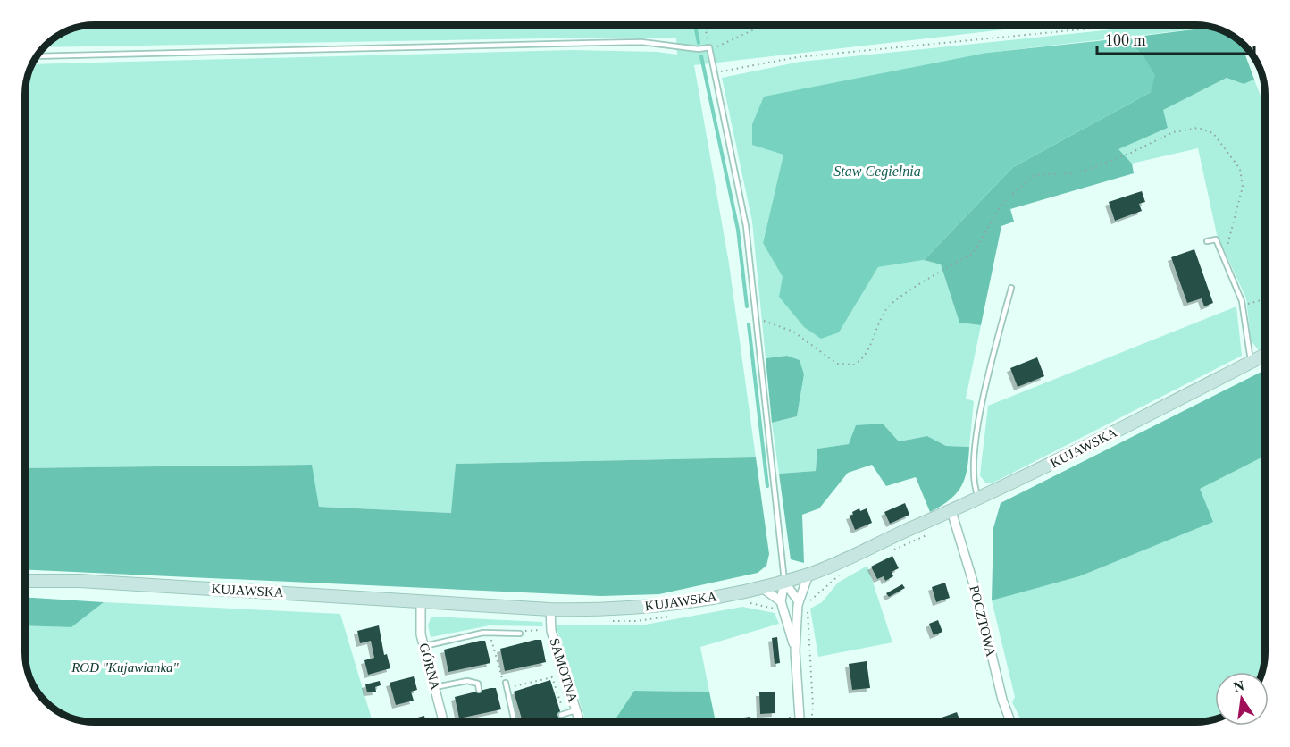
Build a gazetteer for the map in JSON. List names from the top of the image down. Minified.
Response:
{"streets":{"street":["KUJAWSKA","POCZTOWA","GÓRNA","SAMOTNA"]},"crossings":[["KUJAWSKA","POCZTOWA"],["KUJAWSKA","GÓRNA"],["KUJAWSKA","SAMOTNA"]],"water":["Staw Cegielnia"],"parks":["ROD \"Kujawianka\""],"scale_bar":"100 m","north":"top"}
